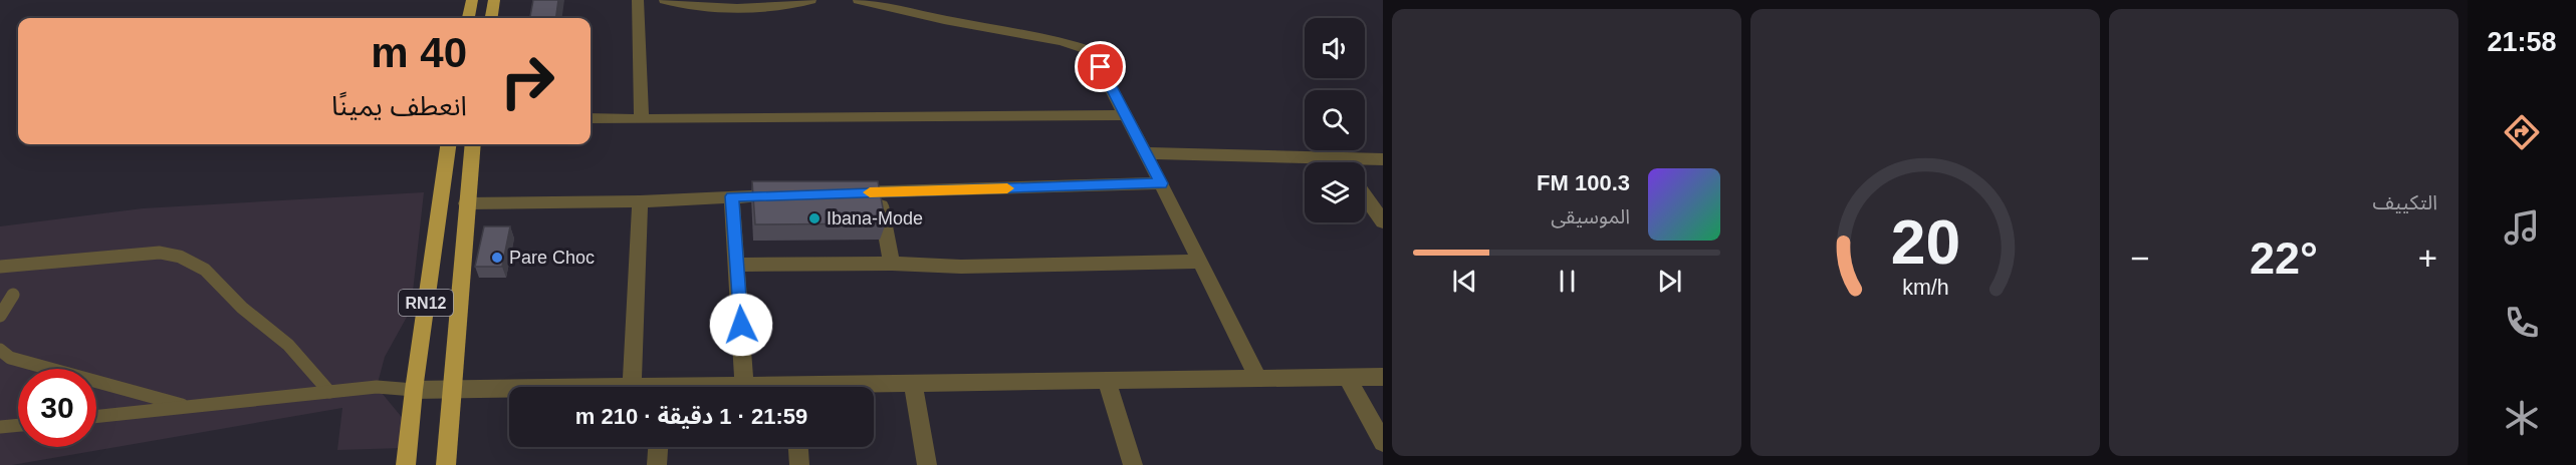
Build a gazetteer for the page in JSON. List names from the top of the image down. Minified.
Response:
{"streets":{"highway":["RN12"]},"places":["Ibana-Mode","Pare Choc"],"page":{"tabs":"21:58","tile":"التكييف","turn":["40 m","انعطف يمينًا"],"song":["100.3 FM","الموسيقى"],"heat":["−","22°","+"],"limit":"30","trip":"21:59 · 1 دقيقة · 210 m","gauge":["20","km/h"]}}
